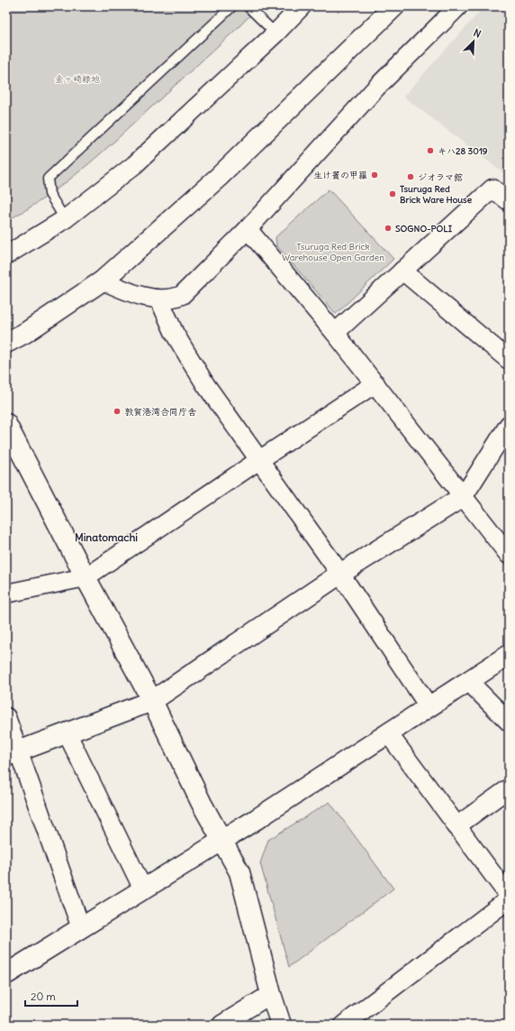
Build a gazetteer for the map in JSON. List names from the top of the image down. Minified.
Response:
{"districts":["Minatomachi"],"parks":["金ヶ崎緑地","Tsuruga Red Brick Warehouse Open Garden"],"places":["キハ28 3019","生け簀の甲羅","ジオラマ館","Tsuruga Red Brick Ware House","SOGNO-POLI","敦賀港湾合同庁舎"],"scale_bar":"20 m","north":"top right"}
